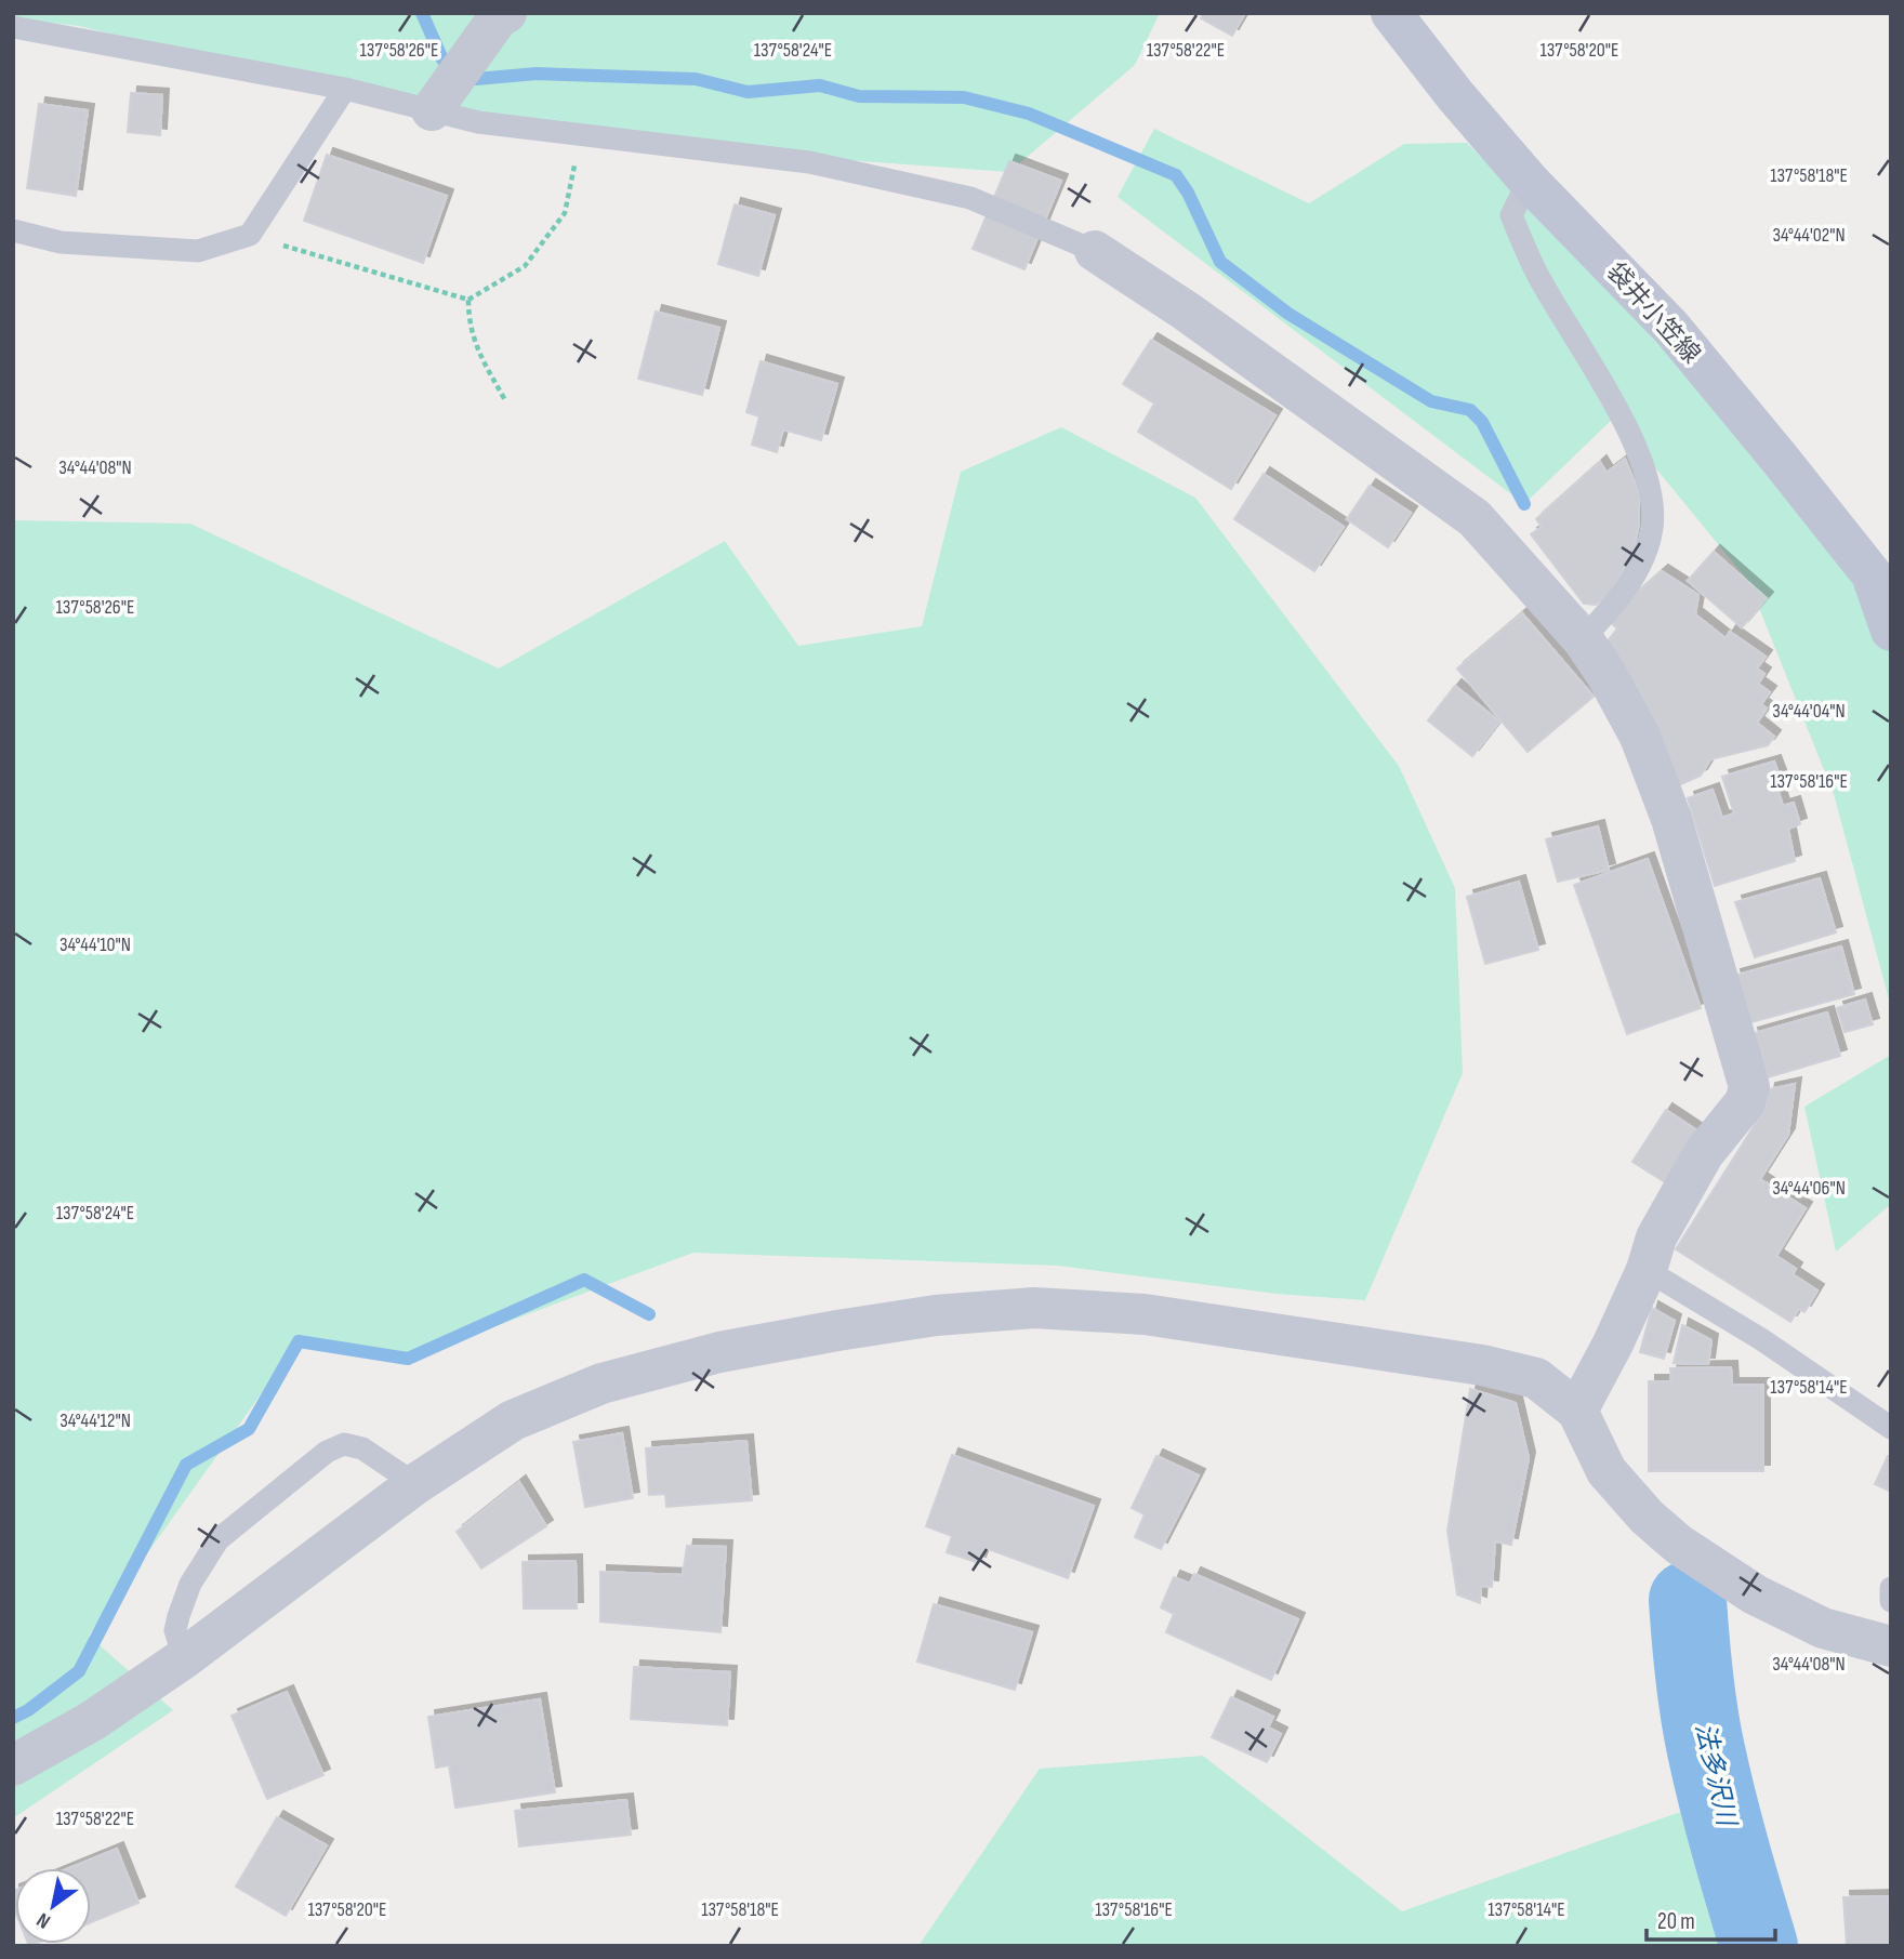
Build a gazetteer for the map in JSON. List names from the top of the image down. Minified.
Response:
{"streets":{"main road":["袋井小笠線"]},"water":["法多沢川"],"scale_bar":"20 m","north":"bottom left","coordinates":["137°58'24\"E","137°58'20\"E","137°58'26\"E","137°58'22\"E","137°58'18\"E","34°44'02\"N","34°44'08\"N","34°44'04\"N","137°58'16\"E","34°44'10\"N","34°44'06\"N","137°58'14\"E","34°44'12\"N"]}
